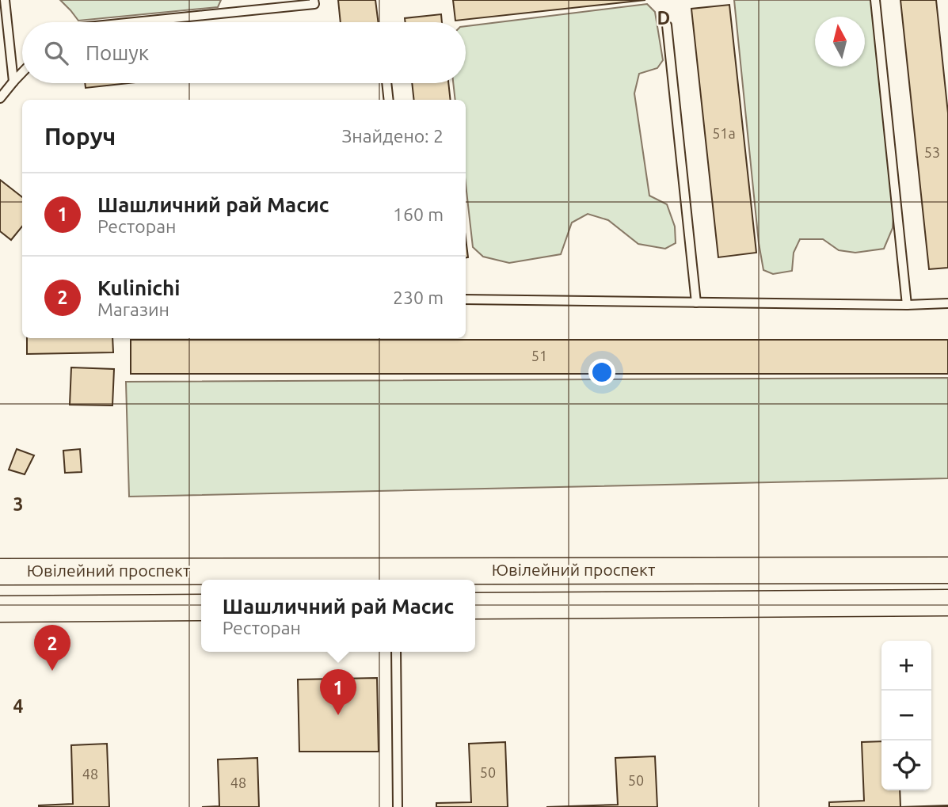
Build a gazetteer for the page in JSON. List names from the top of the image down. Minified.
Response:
{"streets":{"main road":["Ювілейний проспект"]},"house_numbers":["51а","53","51","50","48","50","48"],"north":"top","page":{"search":"Пошук","heading":["Поруч","Знайдено: 2"],"list":[{"mark":"1","name":"Шашличний рай Масис","note":"Ресторан","value":"160 m"},{"mark":"2","name":"Kulinichi","note":"Магазин","value":"230 m"}],"popup":["Шашличний рай Масис","Ресторан"],"pins":["2","1"],"map_buttons":["+","−"]},"grid":{"columns":["D"],"rows":["3","4"]}}
